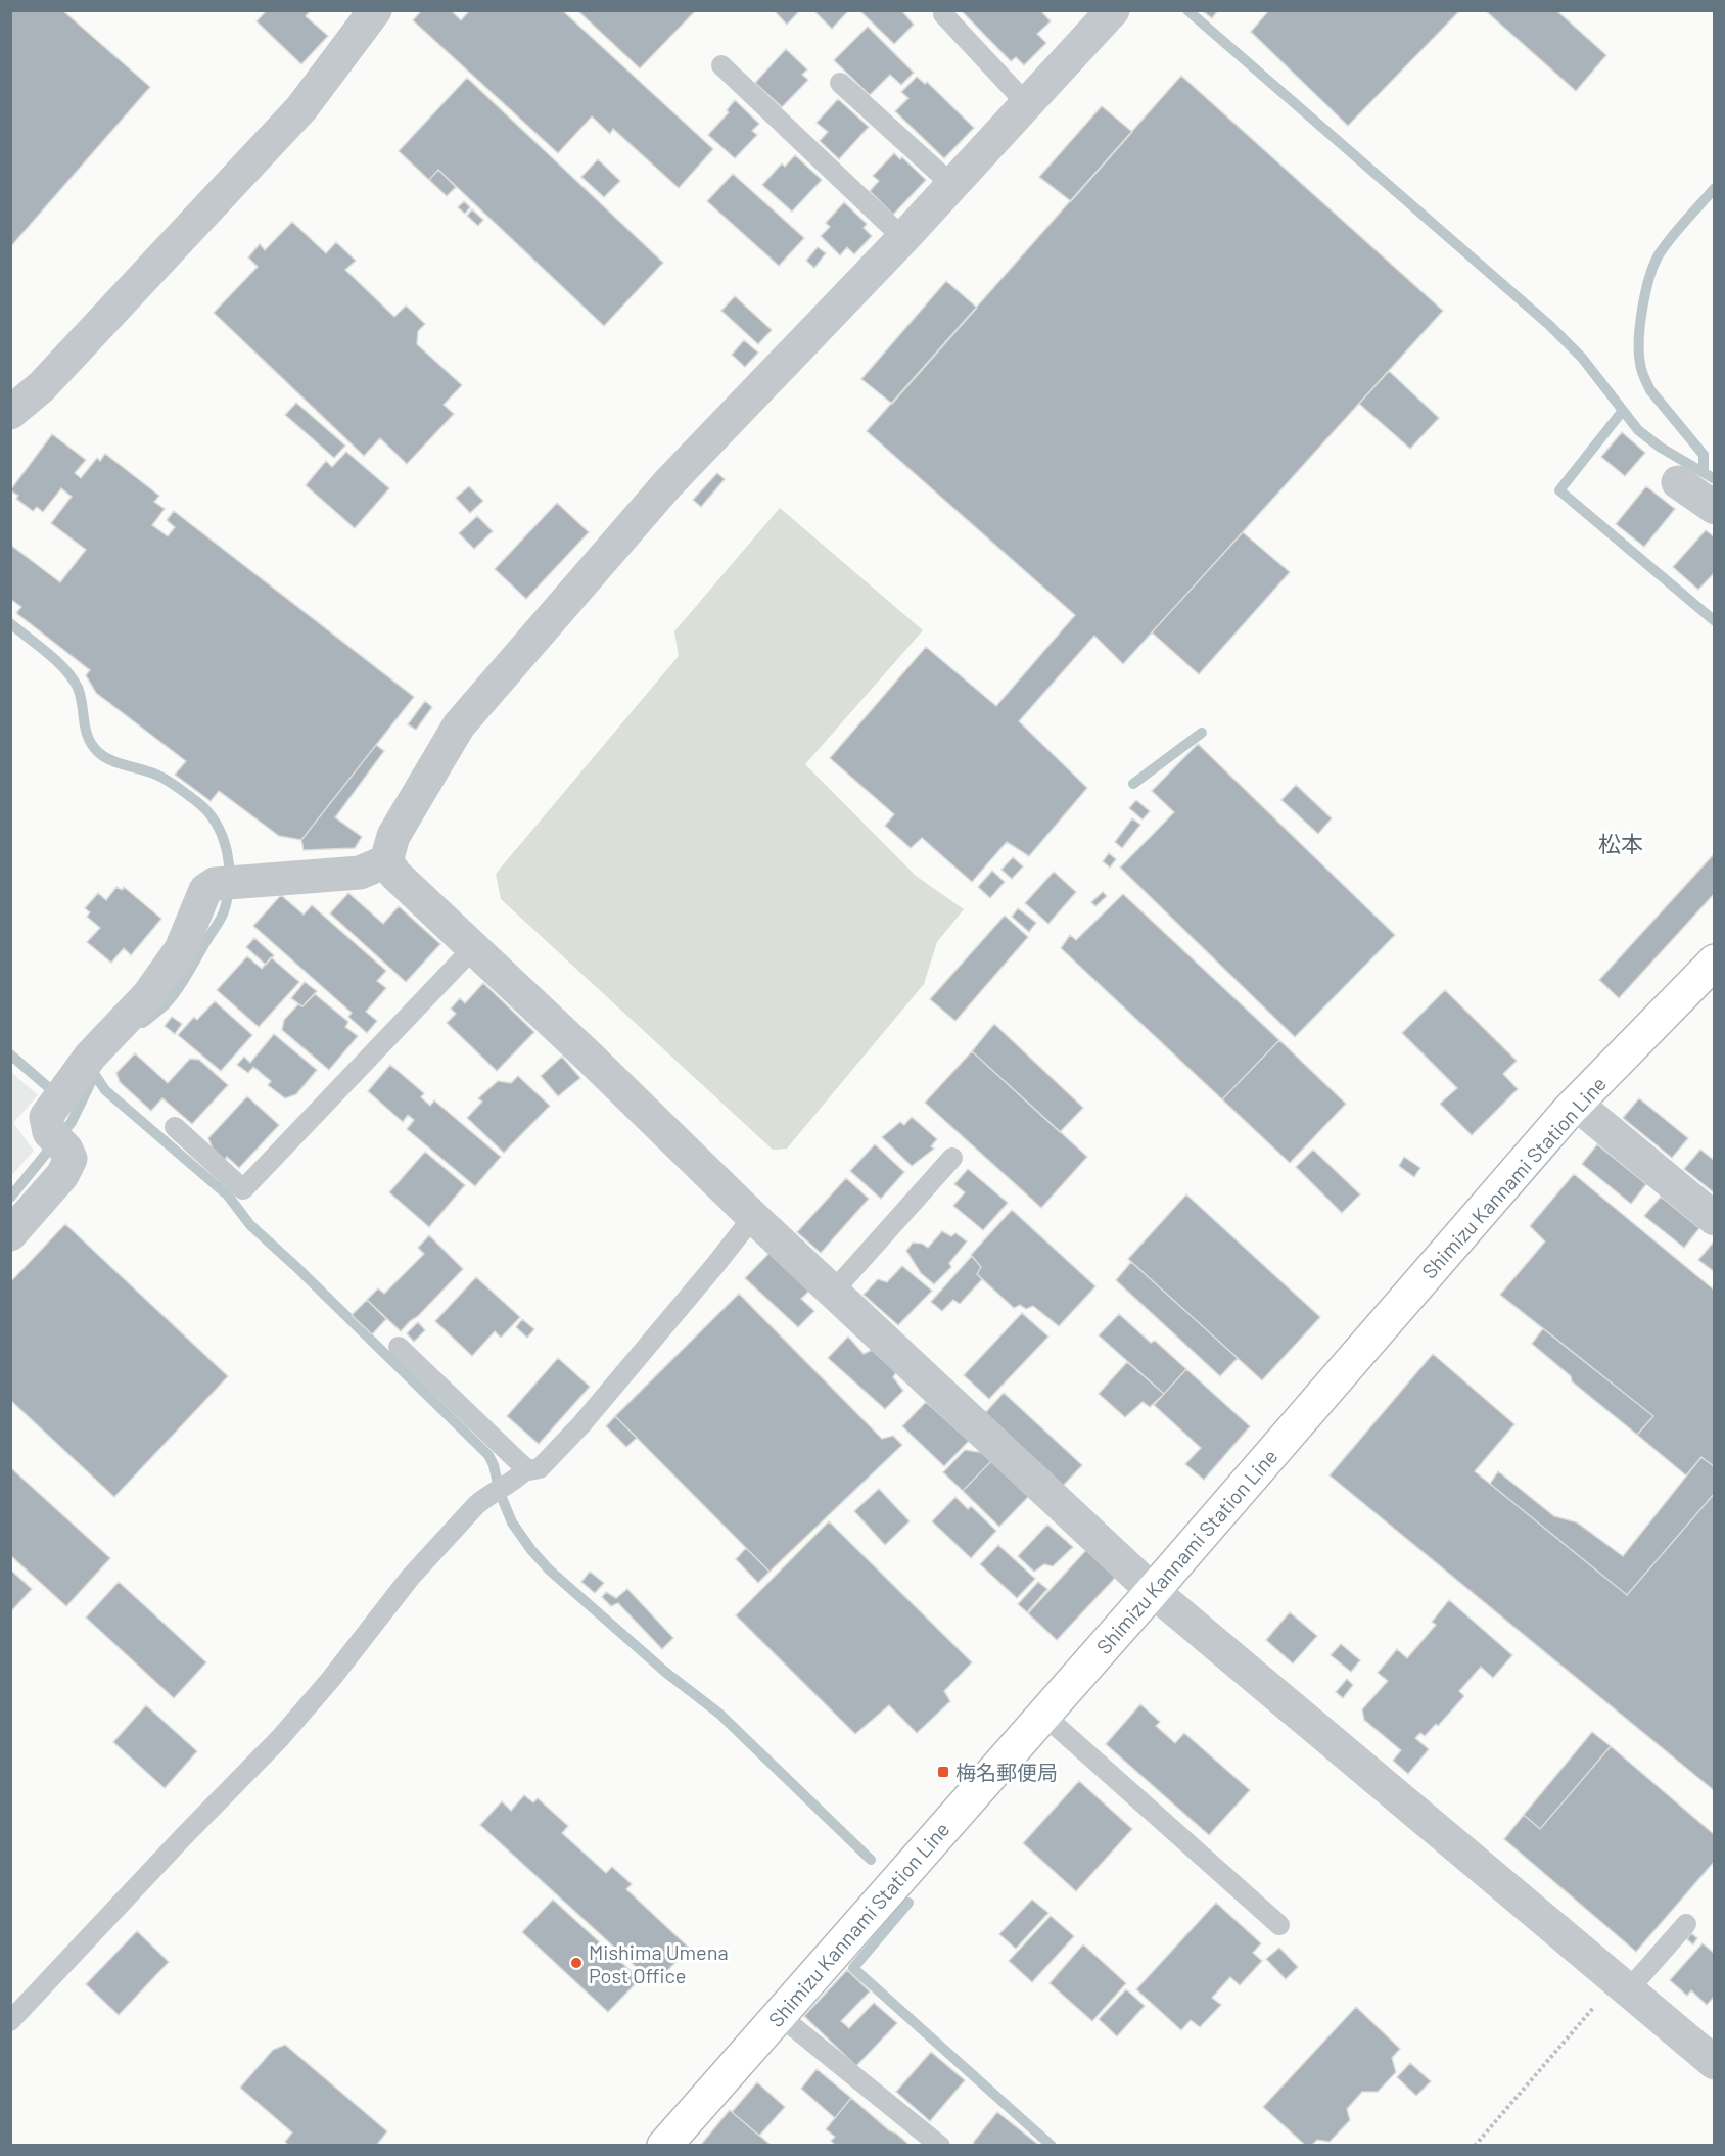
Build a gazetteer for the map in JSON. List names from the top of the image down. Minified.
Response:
{"streets":{"main road":["Shimizu Kannami Station Line"]},"districts":["松本"],"places":{"transit":["梅名郵便局"],"other":["Mishima Umena Post Office"]}}
